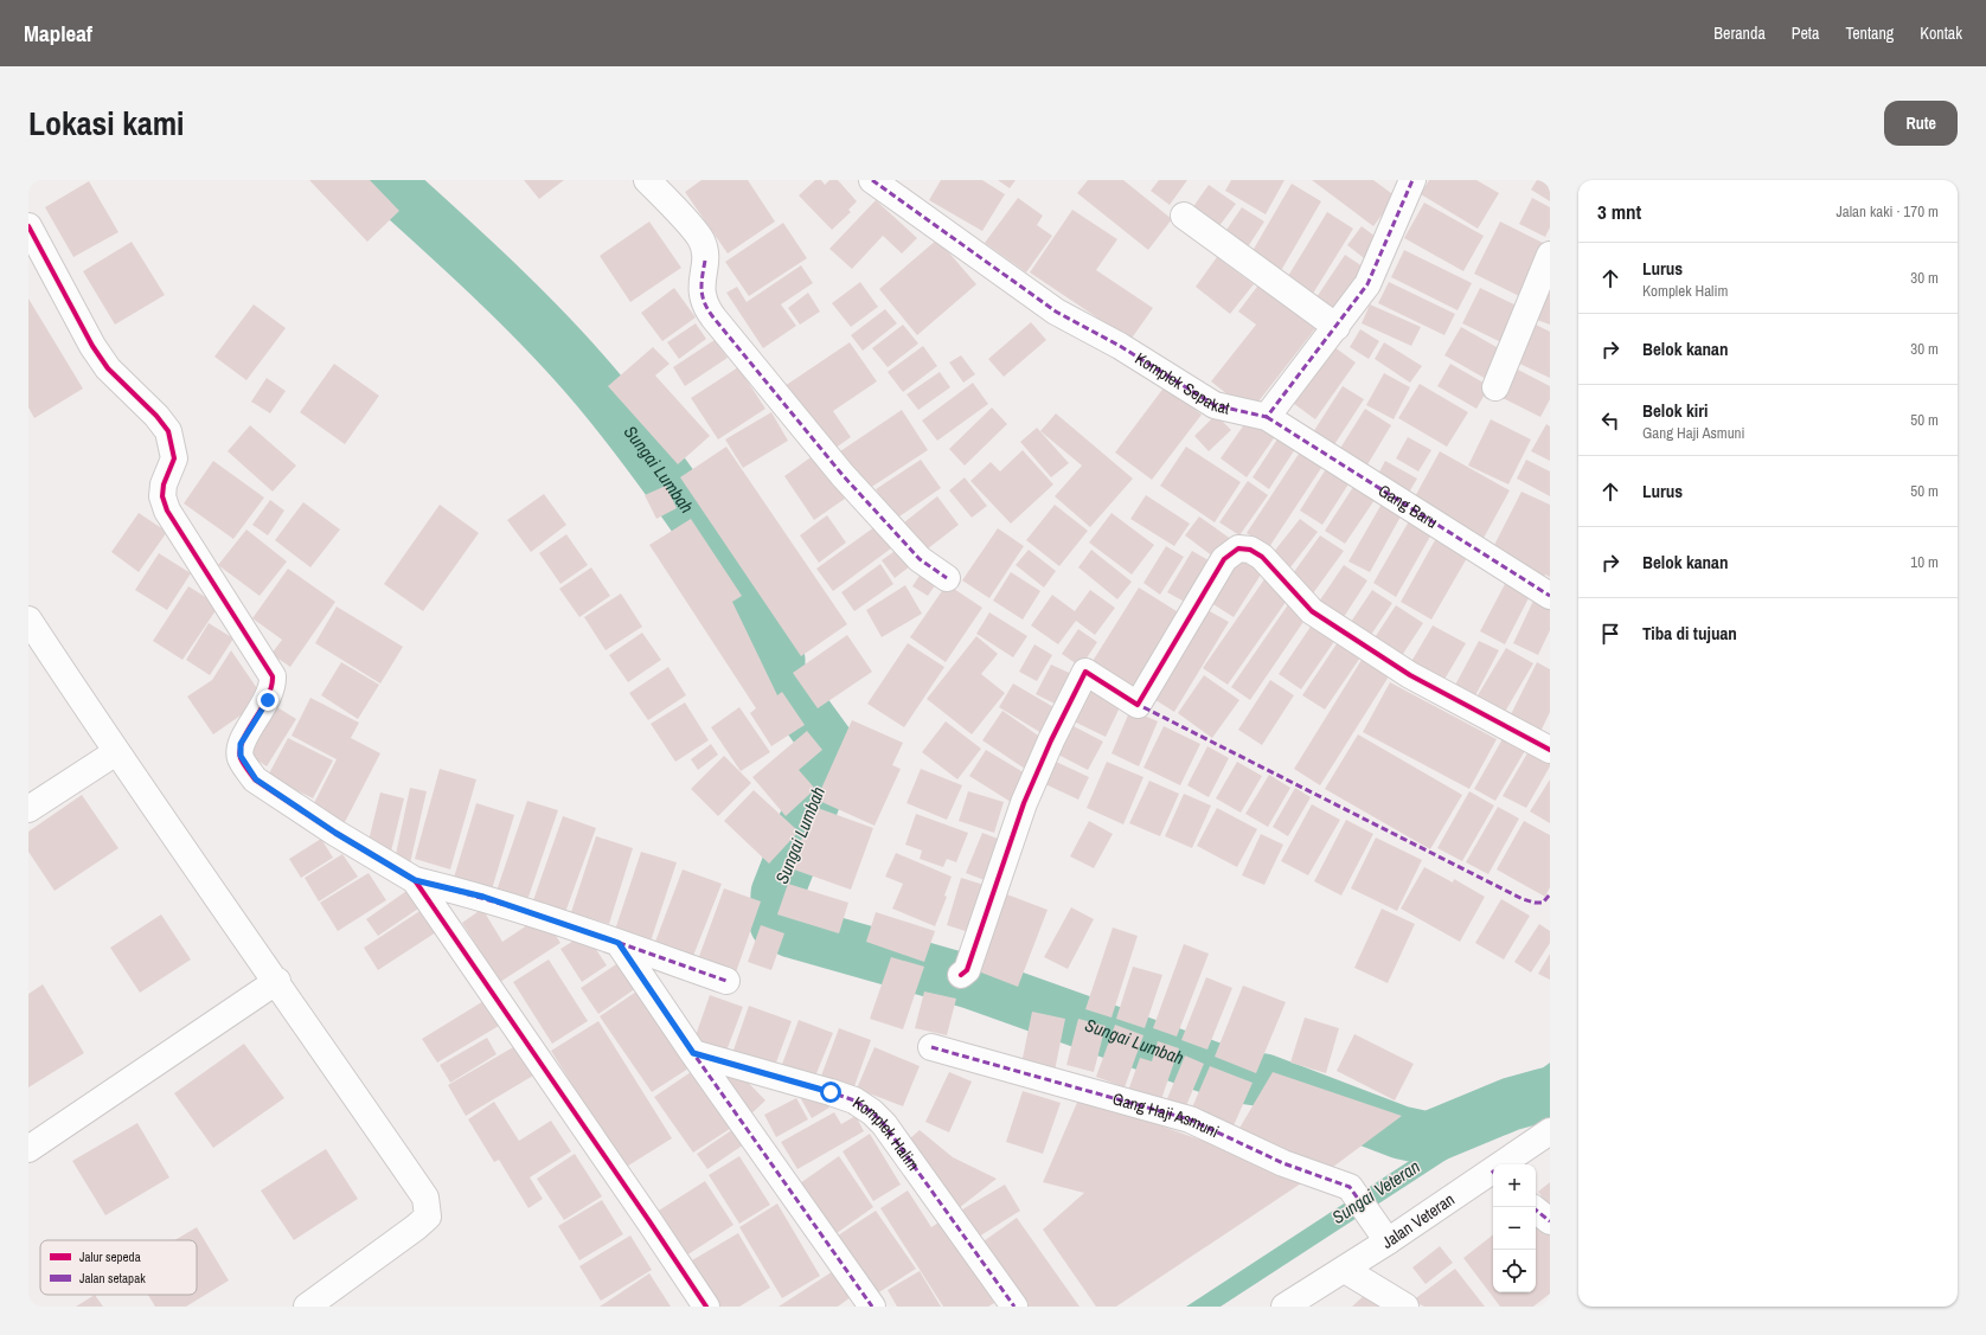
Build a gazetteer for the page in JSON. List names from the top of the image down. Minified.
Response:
{"streets":{"street":["Komplek Sepakat","Gang Baru","Gang Haji Asmuni","Komplek Halim","Jalan Veteran"]},"crossings":[["Komplek Sepakat","Gang Baru"],["Gang Haji Asmuni","Jalan Veteran"]],"water":["Sungai Lumbah","Sungai Veteran"],"legend":["Jalur sepeda","Jalan setapak"],"page":{"header":"Mapleaf","nav":["Beranda","Peta","Tentang","Kontak"],"title":"Lokasi kami","buttons":"Rute","heading":["3 mnt","Jalan kaki · 170 m"],"list":[["Lurus","Komplek Halim","30 m"],["Belok kanan","30 m"],["Belok kiri","Gang Haji Asmuni","50 m"],["Lurus","50 m"],["Belok kanan","10 m"],"Tiba di tujuan"],"map_buttons":["+","−"]}}
